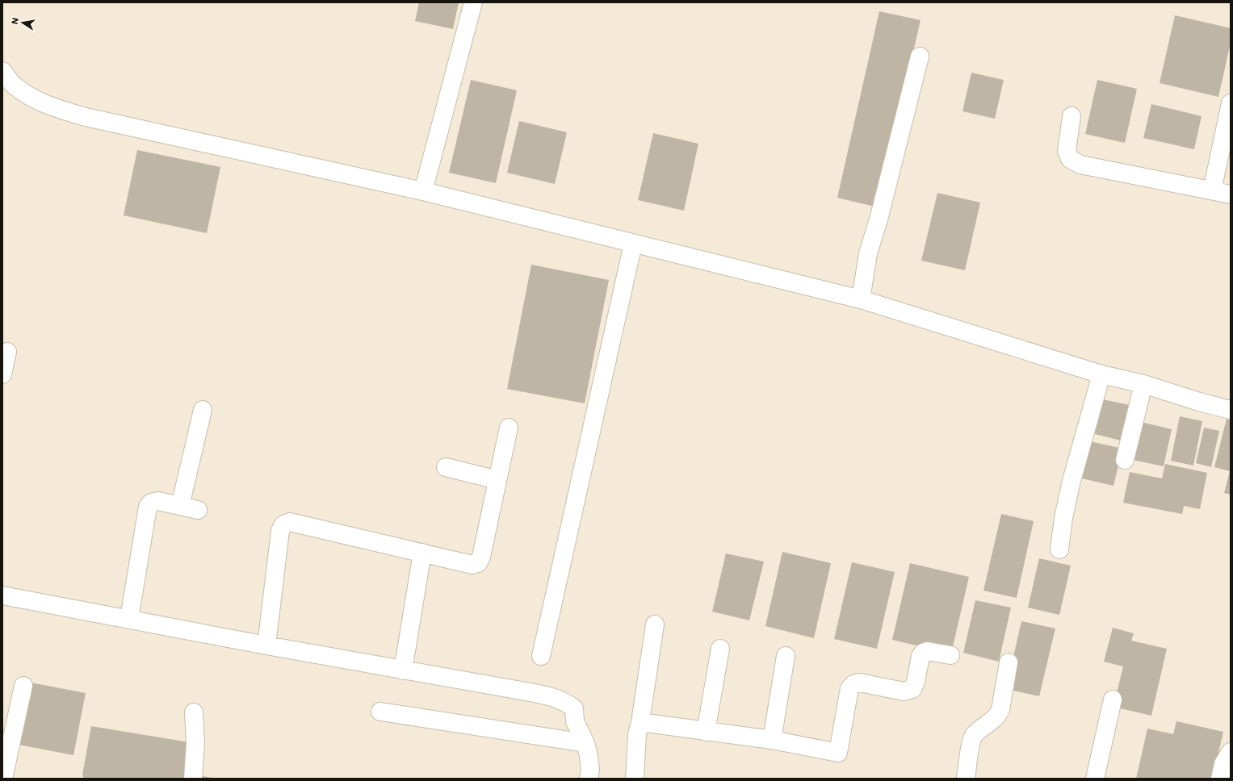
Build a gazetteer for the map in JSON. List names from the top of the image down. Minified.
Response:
{"north":"left"}
